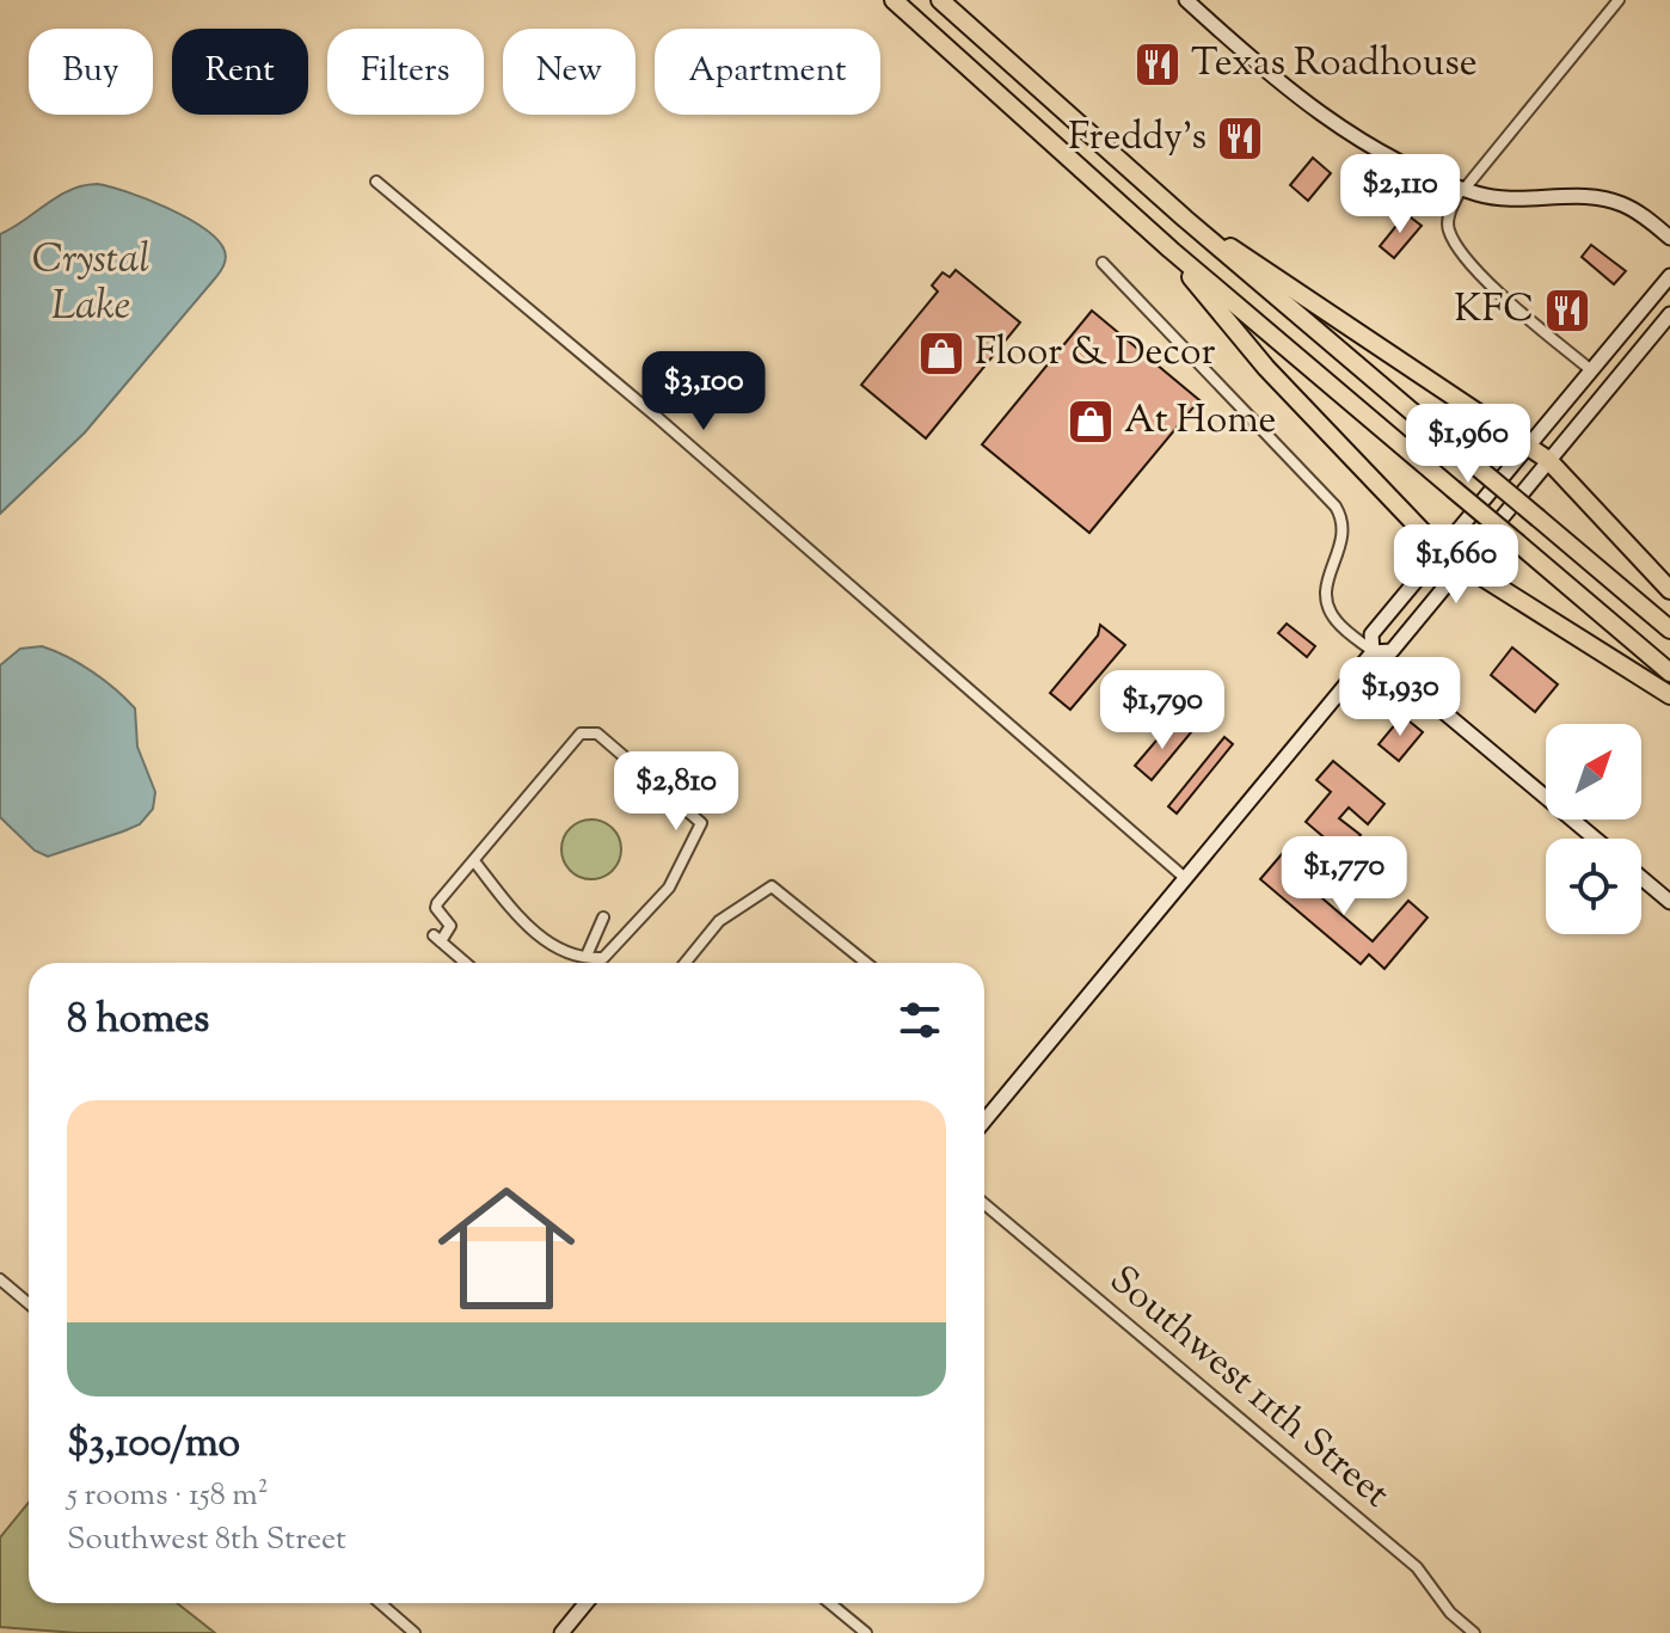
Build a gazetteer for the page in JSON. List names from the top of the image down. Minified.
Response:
{"streets":{"street":["Southwest 11th Street"]},"water":["Crystal Lake"],"places":{"restaurant":["Texas Roadhouse","Freddy's","KFC"],"shop":["Floor & Decor","At Home"]},"north":"top right","page":{"chip":["Buy","Rent","Filters","New","Apartment"],"price":["$2,110","$3,100","$1,960","$1,660","$1,930","$1,790","$2,810","$1,770"],"heading":"8 homes","list":[{"name":"$3,100/mo","note":"5 rooms · 158 m² · Southwest 8th Street"}]}}
